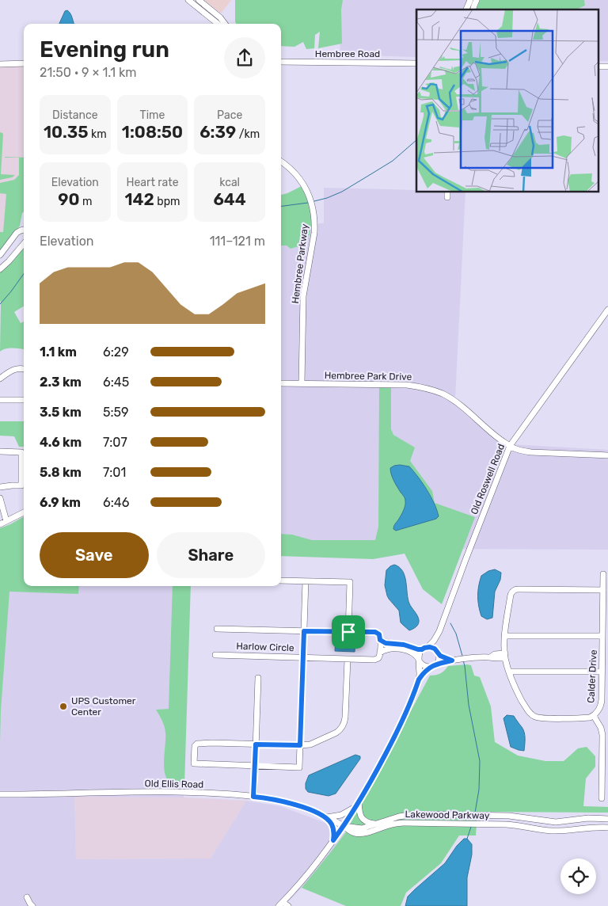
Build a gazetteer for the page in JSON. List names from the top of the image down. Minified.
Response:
{"streets":{"street":["Hembree Road","Hembree Parkway","Hembree Park Drive","Old Roswell Road","Harlow Circle","Calder Drive","Old Ellis Road","Lakewood Parkway"]},"crossings":[["Hembree Parkway","Hembree Park Drive"],["Hembree Park Drive","Old Roswell Road"],["Old Roswell Road","Harlow Circle"],["Old Roswell Road","Old Ellis Road"],["Old Roswell Road","Lakewood Parkway"],["Old Ellis Road","Lakewood Parkway"]],"places":["UPS Customer Center"],"page":{"heading":["Evening run","21:50 · 9 × 1.1 km"],"stats":[["Distance","10.35 km"],["Time","1:08:50"],["Pace","6:39 /km"],["Elevation","90 m"],["Heart rate","142 bpm"],["kcal","644"]],"chart":["Elevation","111–121 m"],"list":[{"name":"1.1 km","note":"6:29"},{"name":"2.3 km","note":"6:45"},{"name":"3.5 km","note":"5:59"},{"name":"4.6 km","note":"7:07"},{"name":"5.8 km","note":"7:01"},{"name":"6.9 km","note":"6:46"}],"buttons":["Save","Share"]}}
